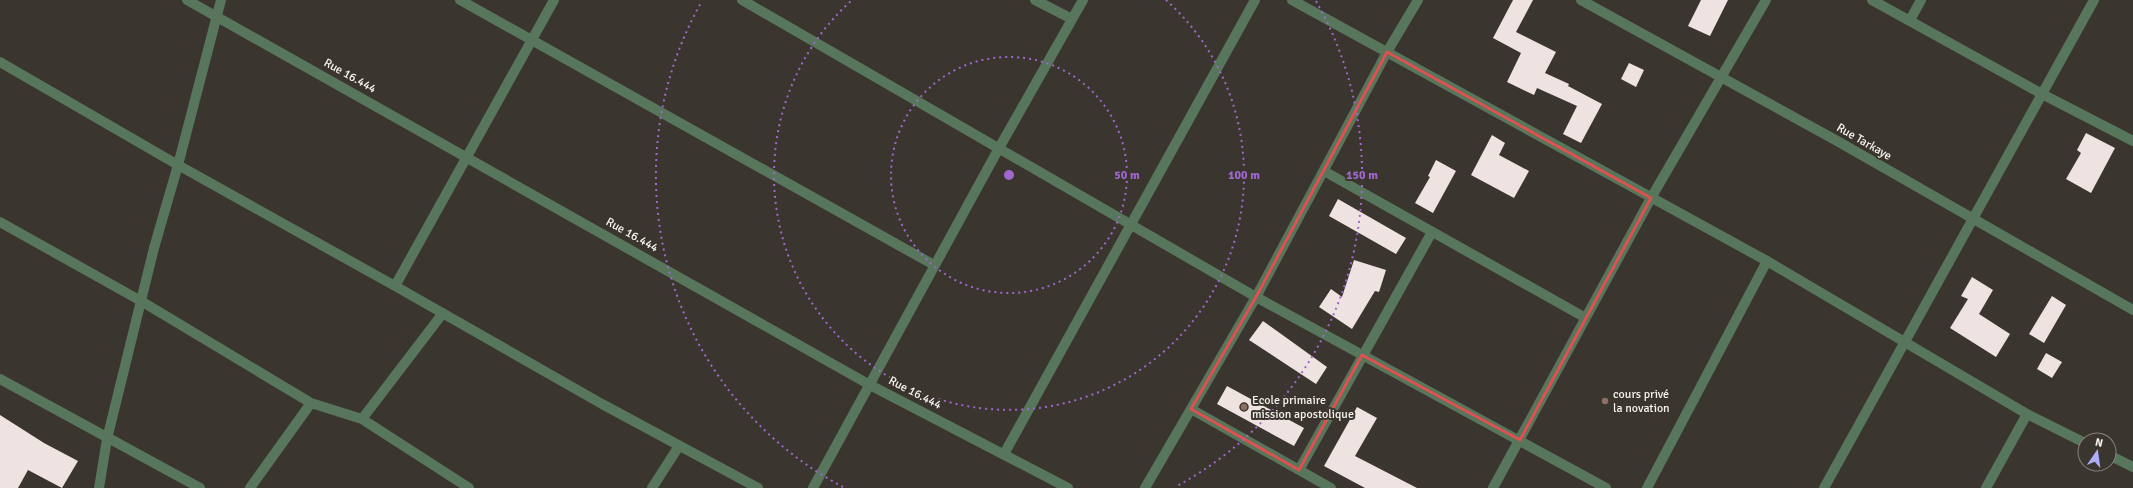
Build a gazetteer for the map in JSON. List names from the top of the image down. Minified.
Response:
{"streets":{"street":["Rue 16.444","Rue Tarkaye"]},"places":["cours privé la novation","Ecole primaire mission apostolique"],"north":"top","rings":["50 m","100 m","150 m"]}
